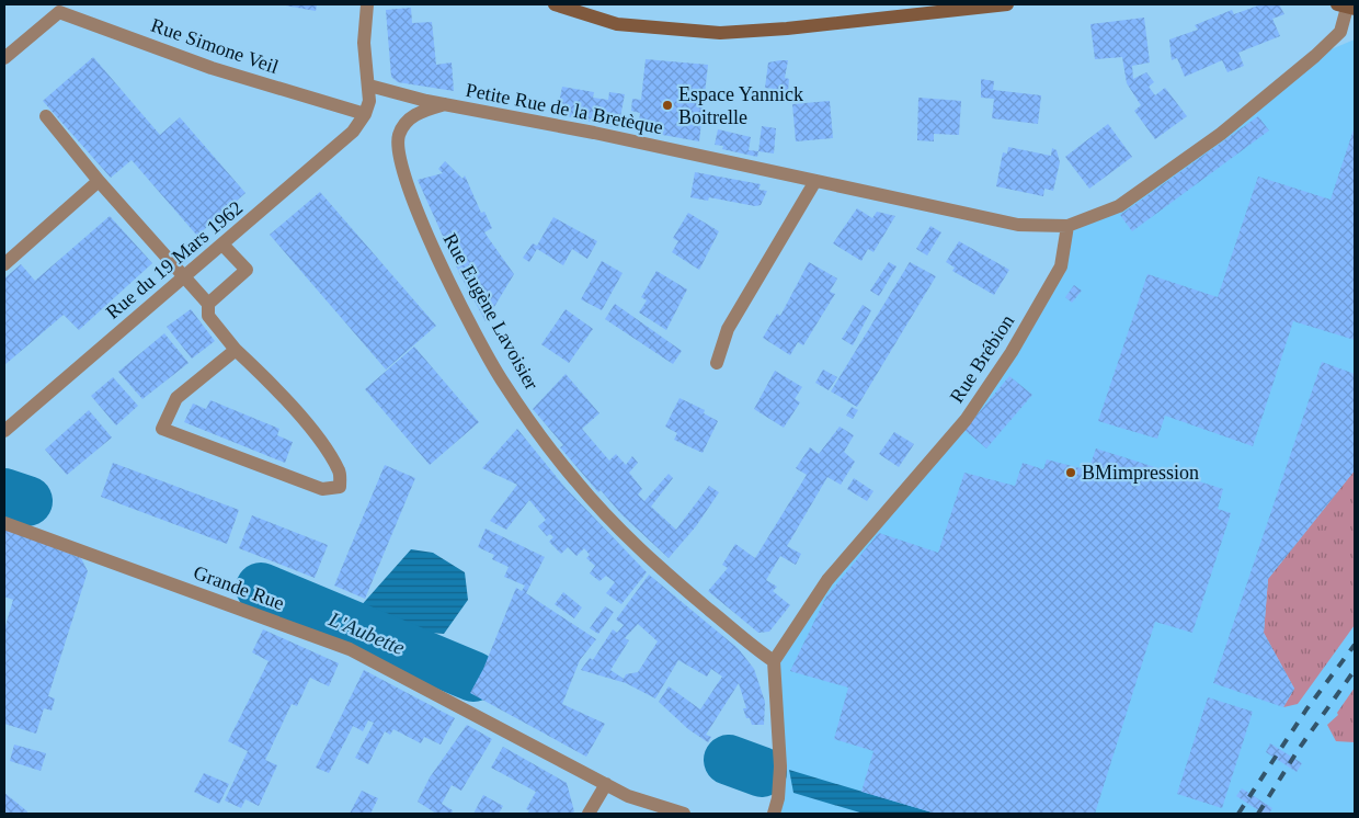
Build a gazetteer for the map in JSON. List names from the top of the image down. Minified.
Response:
{"streets":{"street":["Rue Simone Veil","Petite Rue de la Bretèque","Rue du 19 Mars 1962","Rue Eugène Lavoisier","Rue Brébion","Grande Rue"]},"crossings":[["Rue Simone Veil","Rue du 19 Mars 1962"],["Petite Rue de la Bretèque","Rue Eugène Lavoisier"],["Petite Rue de la Bretèque","Rue Brébion"],["Rue Eugène Lavoisier","Rue Brébion"]],"water":["L'Aubette"],"places":["Espace Yannick Boitrelle","BMimpression"]}
